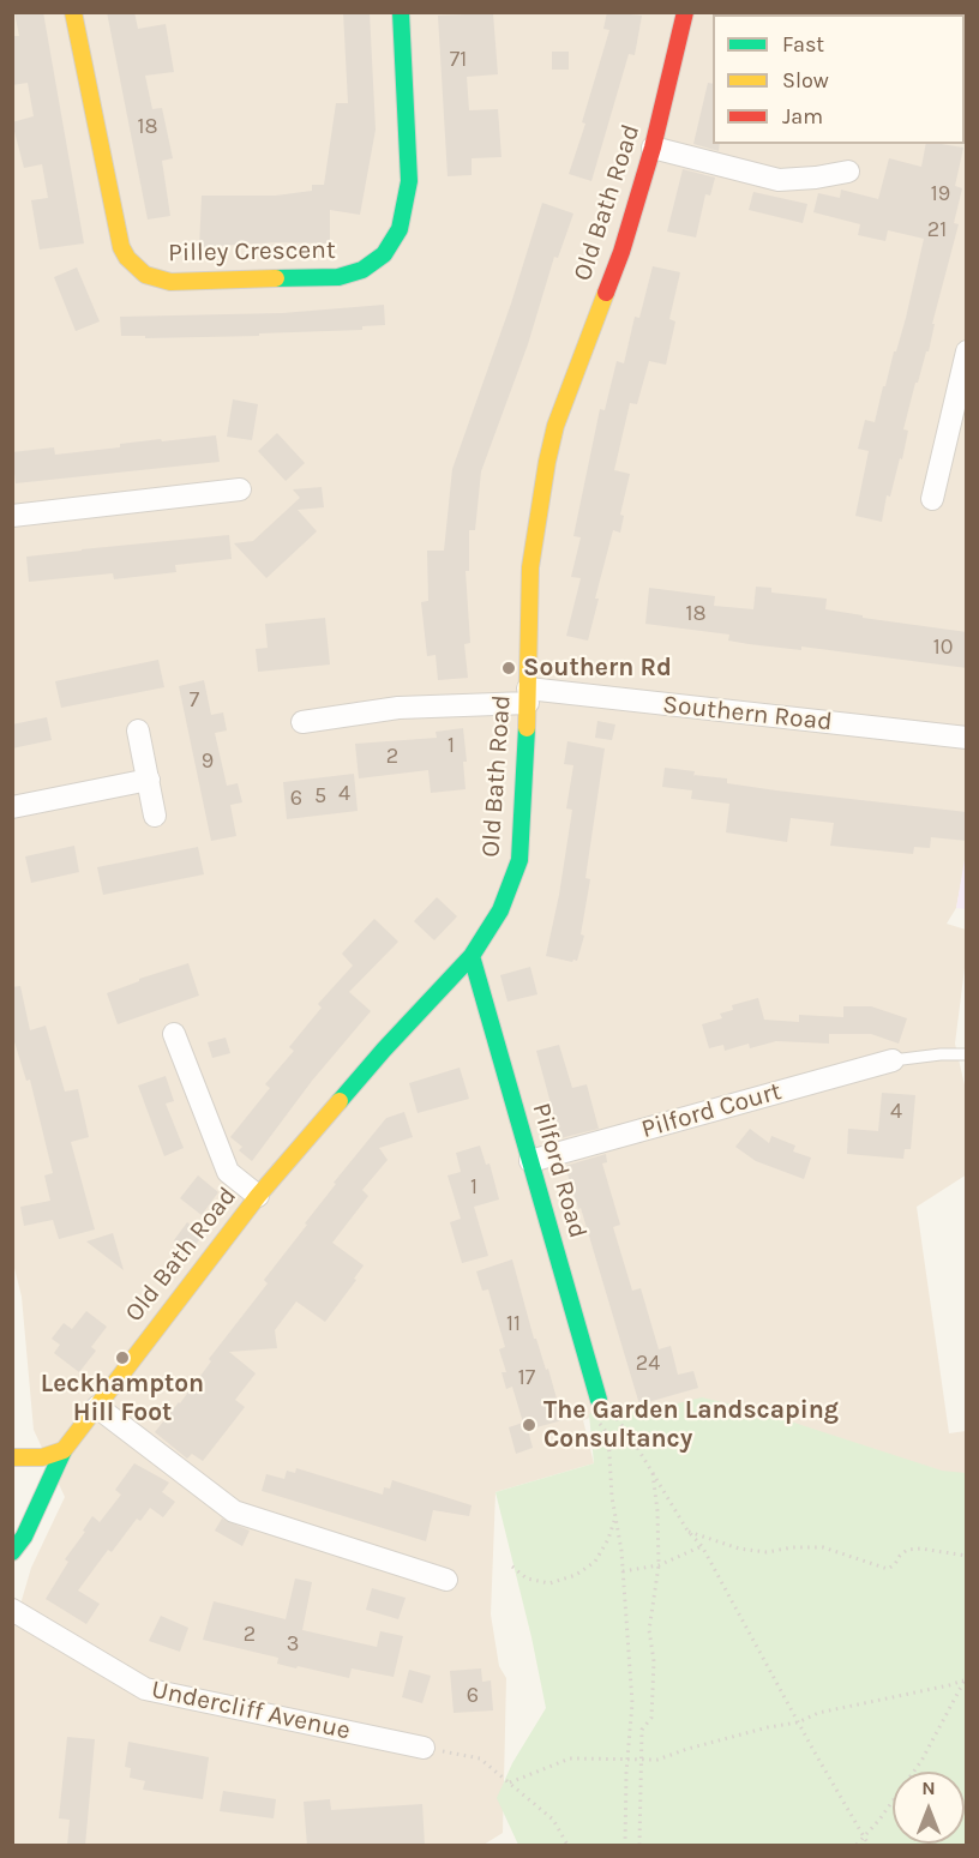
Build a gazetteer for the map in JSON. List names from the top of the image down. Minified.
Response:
{"streets":{"street":["Old Bath Road","Pilley Crescent","Southern Road","Pilford Court","Pilford Road","Undercliff Avenue"]},"crossings":[["Old Bath Road","Southern Road"],["Old Bath Road","Pilford Road"],["Pilford Court","Pilford Road"]],"places":["Southern Rd","Leckhampton Hill Foot","The Garden Landscaping Consultancy"],"house_numbers":["71","18","19","21","18","10","7","1","2","9","4","5","6","4","1","11","24","17","2","3","6"],"legend":["Fast","Slow","Jam"],"north":"top"}
